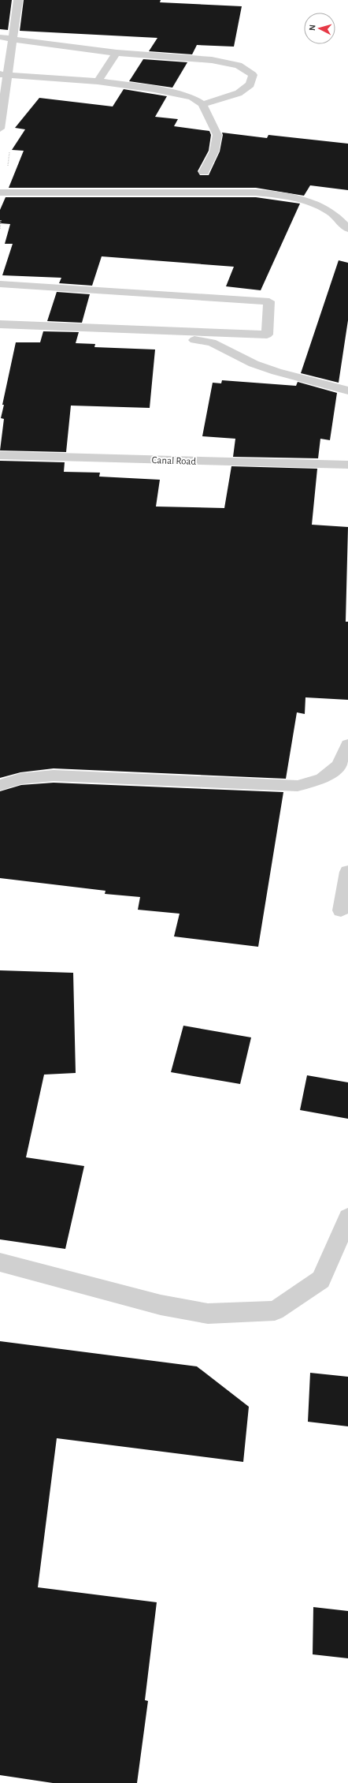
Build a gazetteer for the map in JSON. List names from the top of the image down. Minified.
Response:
{"streets":{"street":["Canal Road"]},"north":"left"}
